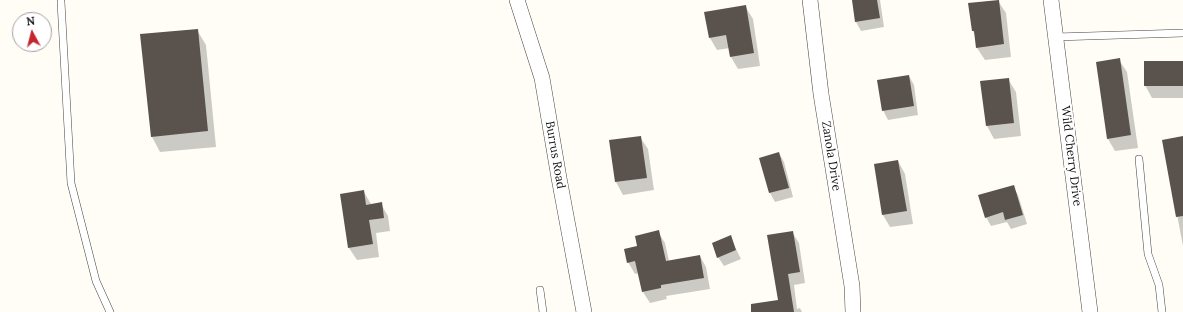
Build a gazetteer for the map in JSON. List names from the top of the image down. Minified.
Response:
{"streets":{"street":["Burrus Road","Zanola Drive","Wild Cherry Drive"]},"north":"top"}
